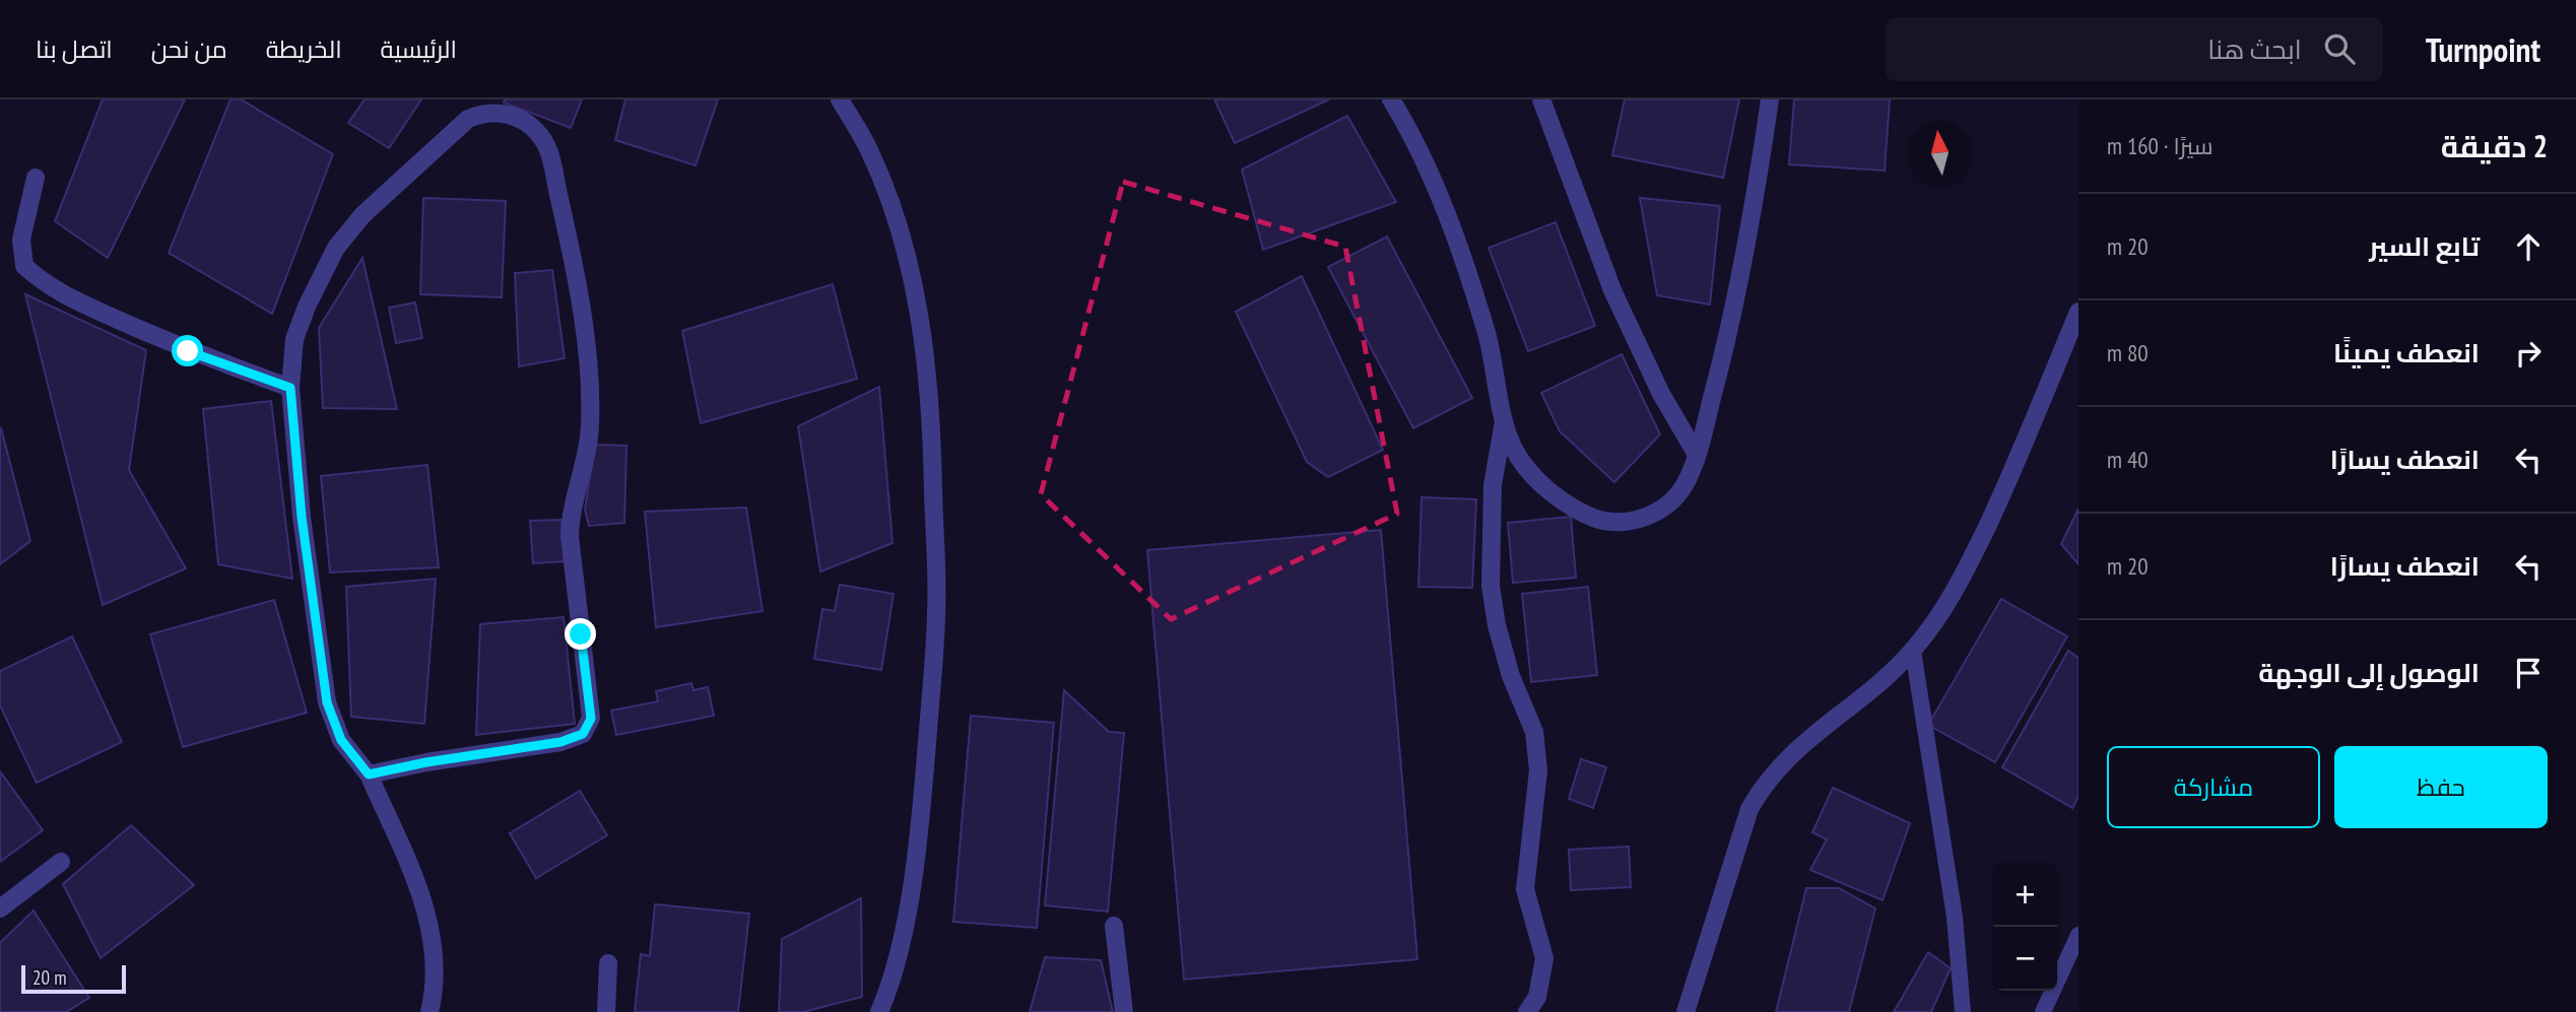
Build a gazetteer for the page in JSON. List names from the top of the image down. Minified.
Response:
{"scale_bar":"20 m","north":"top","page":{"header":"Turnpoint","search":"ابحث هنا","nav":["الرئيسية","الخريطة","من نحن","اتصل بنا"],"heading":["2 دقيقة","سيرًا · 160 m"],"list":[["تابع السير","20 m"],["انعطف يمينًا","80 m"],["انعطف يسارًا","40 m"],["انعطف يسارًا","20 m"],"الوصول إلى الوجهة"],"buttons":["حفظ","مشاركة"],"map_buttons":["+","−"],"scale":"20 m"}}
